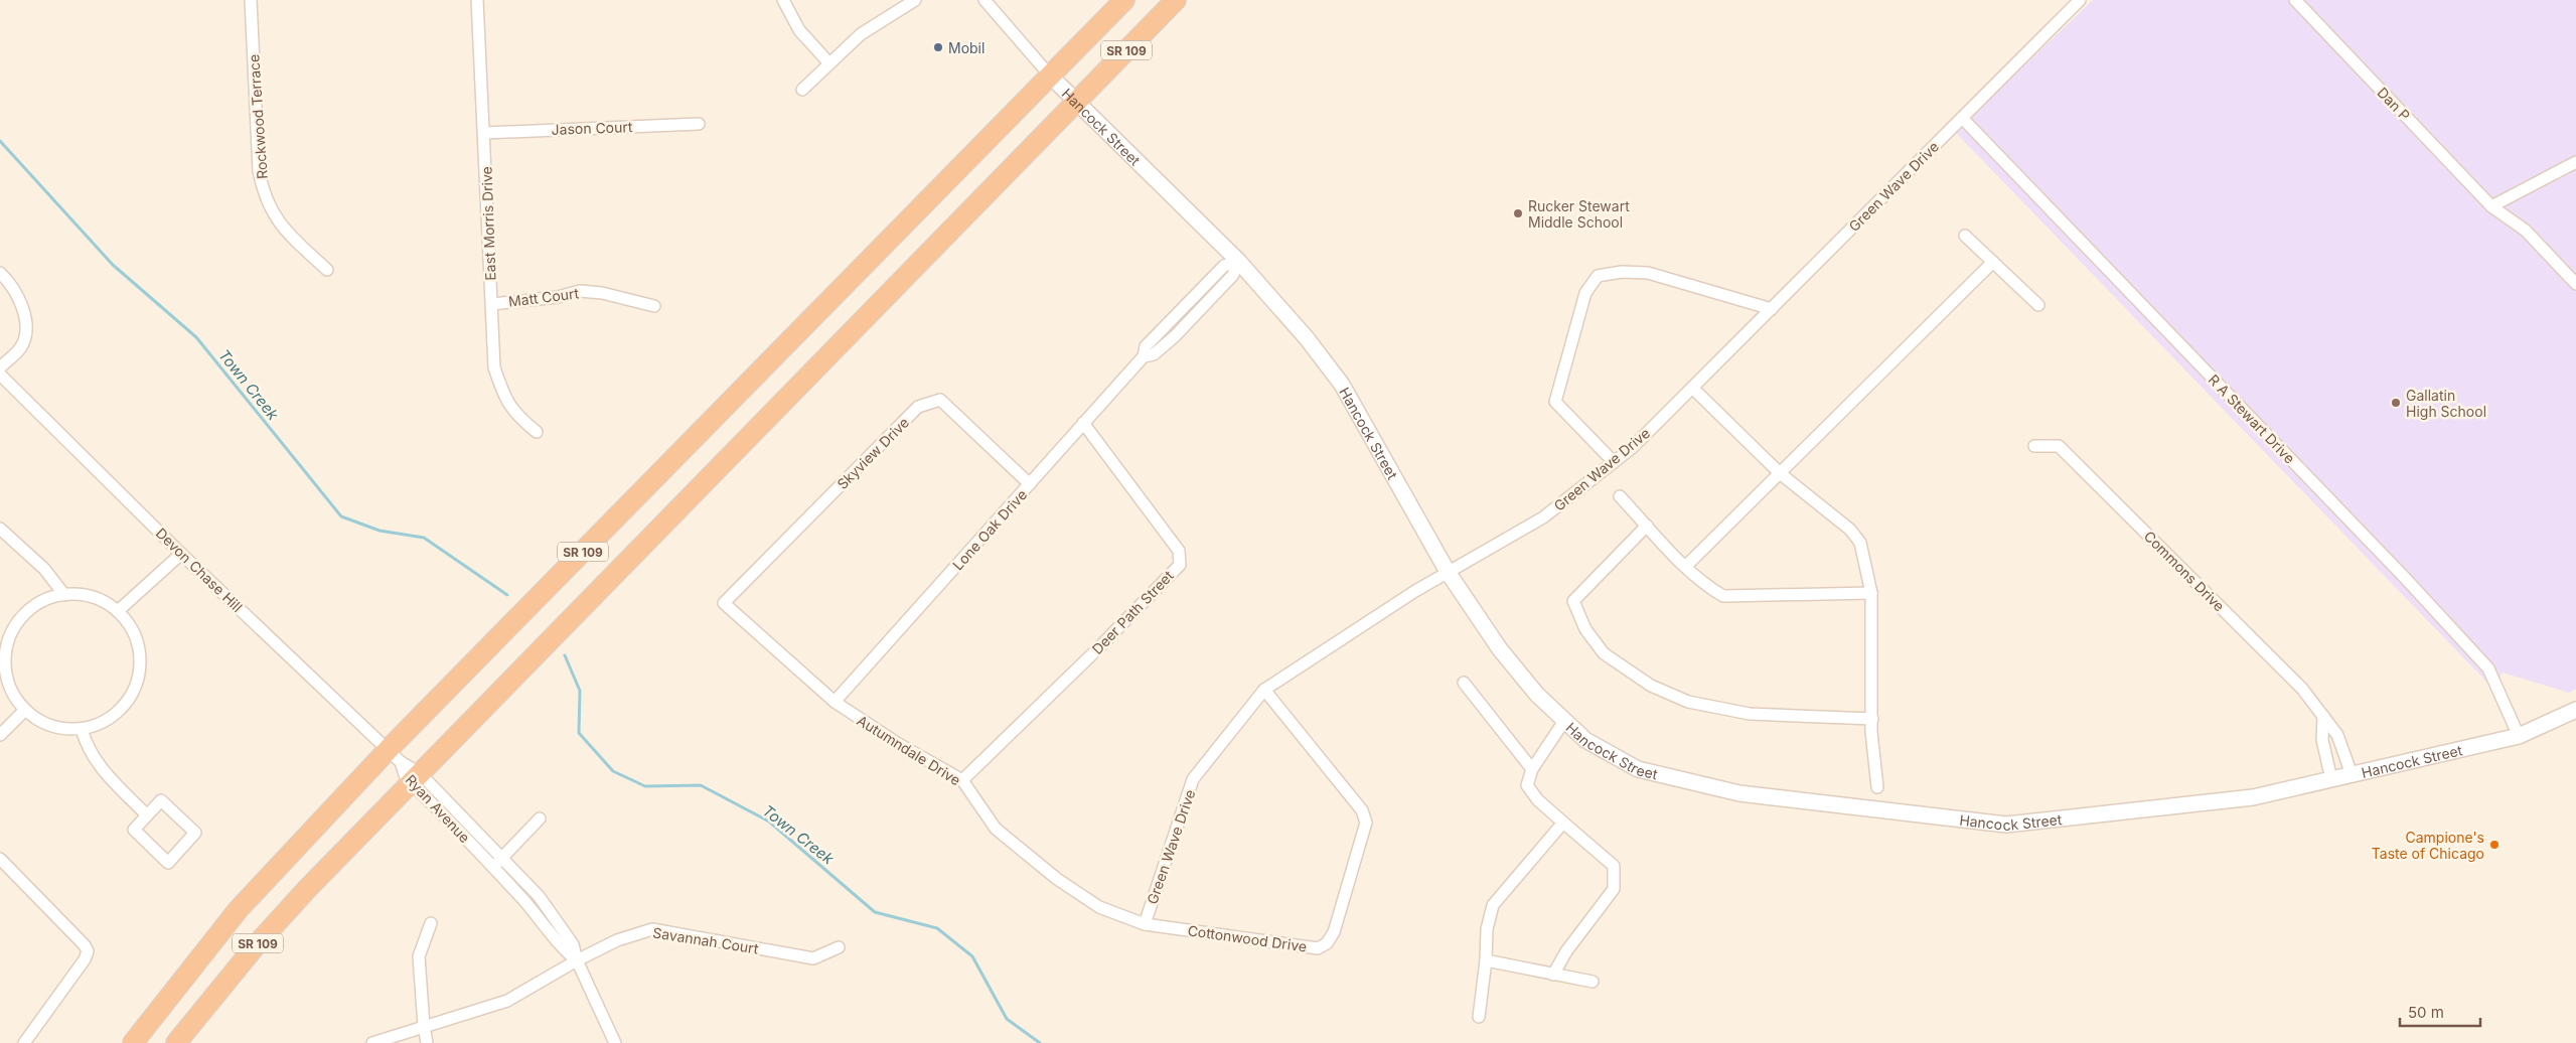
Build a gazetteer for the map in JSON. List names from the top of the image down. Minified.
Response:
{"streets":{"highway":["SR 109"],"street":["Dan P","Rockwood Terrace","Hancock Street","Jason Court","Green Wave Drive","East Morris Drive","Matt Court","R A Stewart Drive","Skyview Drive","Lone Oak Drive","Devon Chase Hill","Commons Drive","Deer Path Street","Autumndale Drive","Ryan Avenue","Cottonwood Drive","Savannah Court"]},"crossings":[["SR 109","Hancock Street"],["SR 109","Devon Chase Hill"],["SR 109","Ryan Avenue"],["Hancock Street","Green Wave Drive"],["Hancock Street","R A Stewart Drive"],["Hancock Street","Lone Oak Drive"],["Hancock Street","Commons Drive"],["Jason Court","East Morris Drive"],["Green Wave Drive","R A Stewart Drive"],["Green Wave Drive","Autumndale Drive"],["Green Wave Drive","Cottonwood Drive"],["East Morris Drive","Matt Court"],["Skyview Drive","Lone Oak Drive"],["Skyview Drive","Autumndale Drive"],["Lone Oak Drive","Deer Path Street"],["Lone Oak Drive","Autumndale Drive"],["Devon Chase Hill","Ryan Avenue"],["Deer Path Street","Autumndale Drive"],["Autumndale Drive","Cottonwood Drive"],["Ryan Avenue","Savannah Court"]],"water":["Town Creek"],"places":["Mobil","Rucker Stewart Middle School","Gallatin High School","Campione's Taste of Chicago"],"scale_bar":"50 m"}
